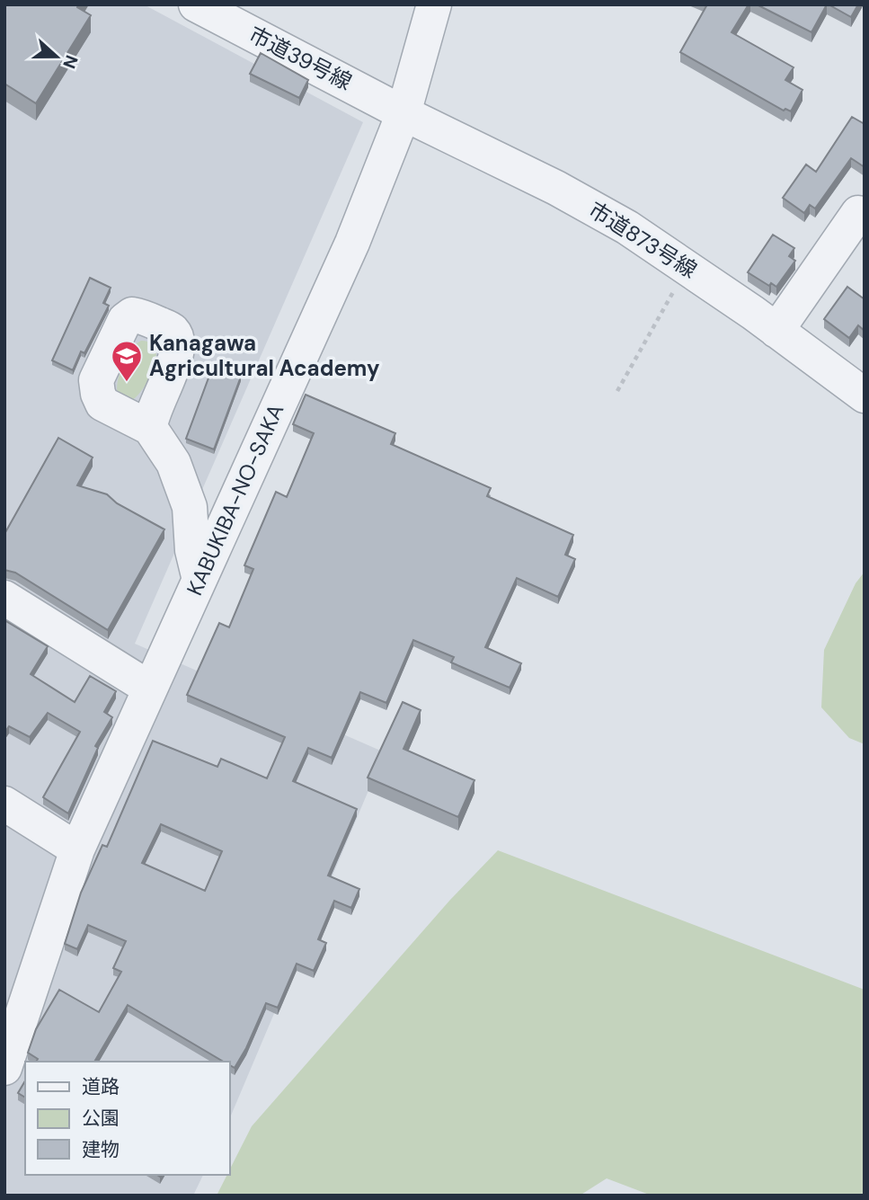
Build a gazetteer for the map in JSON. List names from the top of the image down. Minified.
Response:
{"streets":{"street":["市道39号線","市道873号線","KABUKIBA-NO-SAKA"]},"crossings":[["市道39号線","市道873号線"],["市道39号線","KABUKIBA-NO-SAKA"],["市道873号線","KABUKIBA-NO-SAKA"]],"places":{"school or university":["Kanagawa Agricultural Academy"]},"legend":["道路","公園","建物"],"north":"right"}
